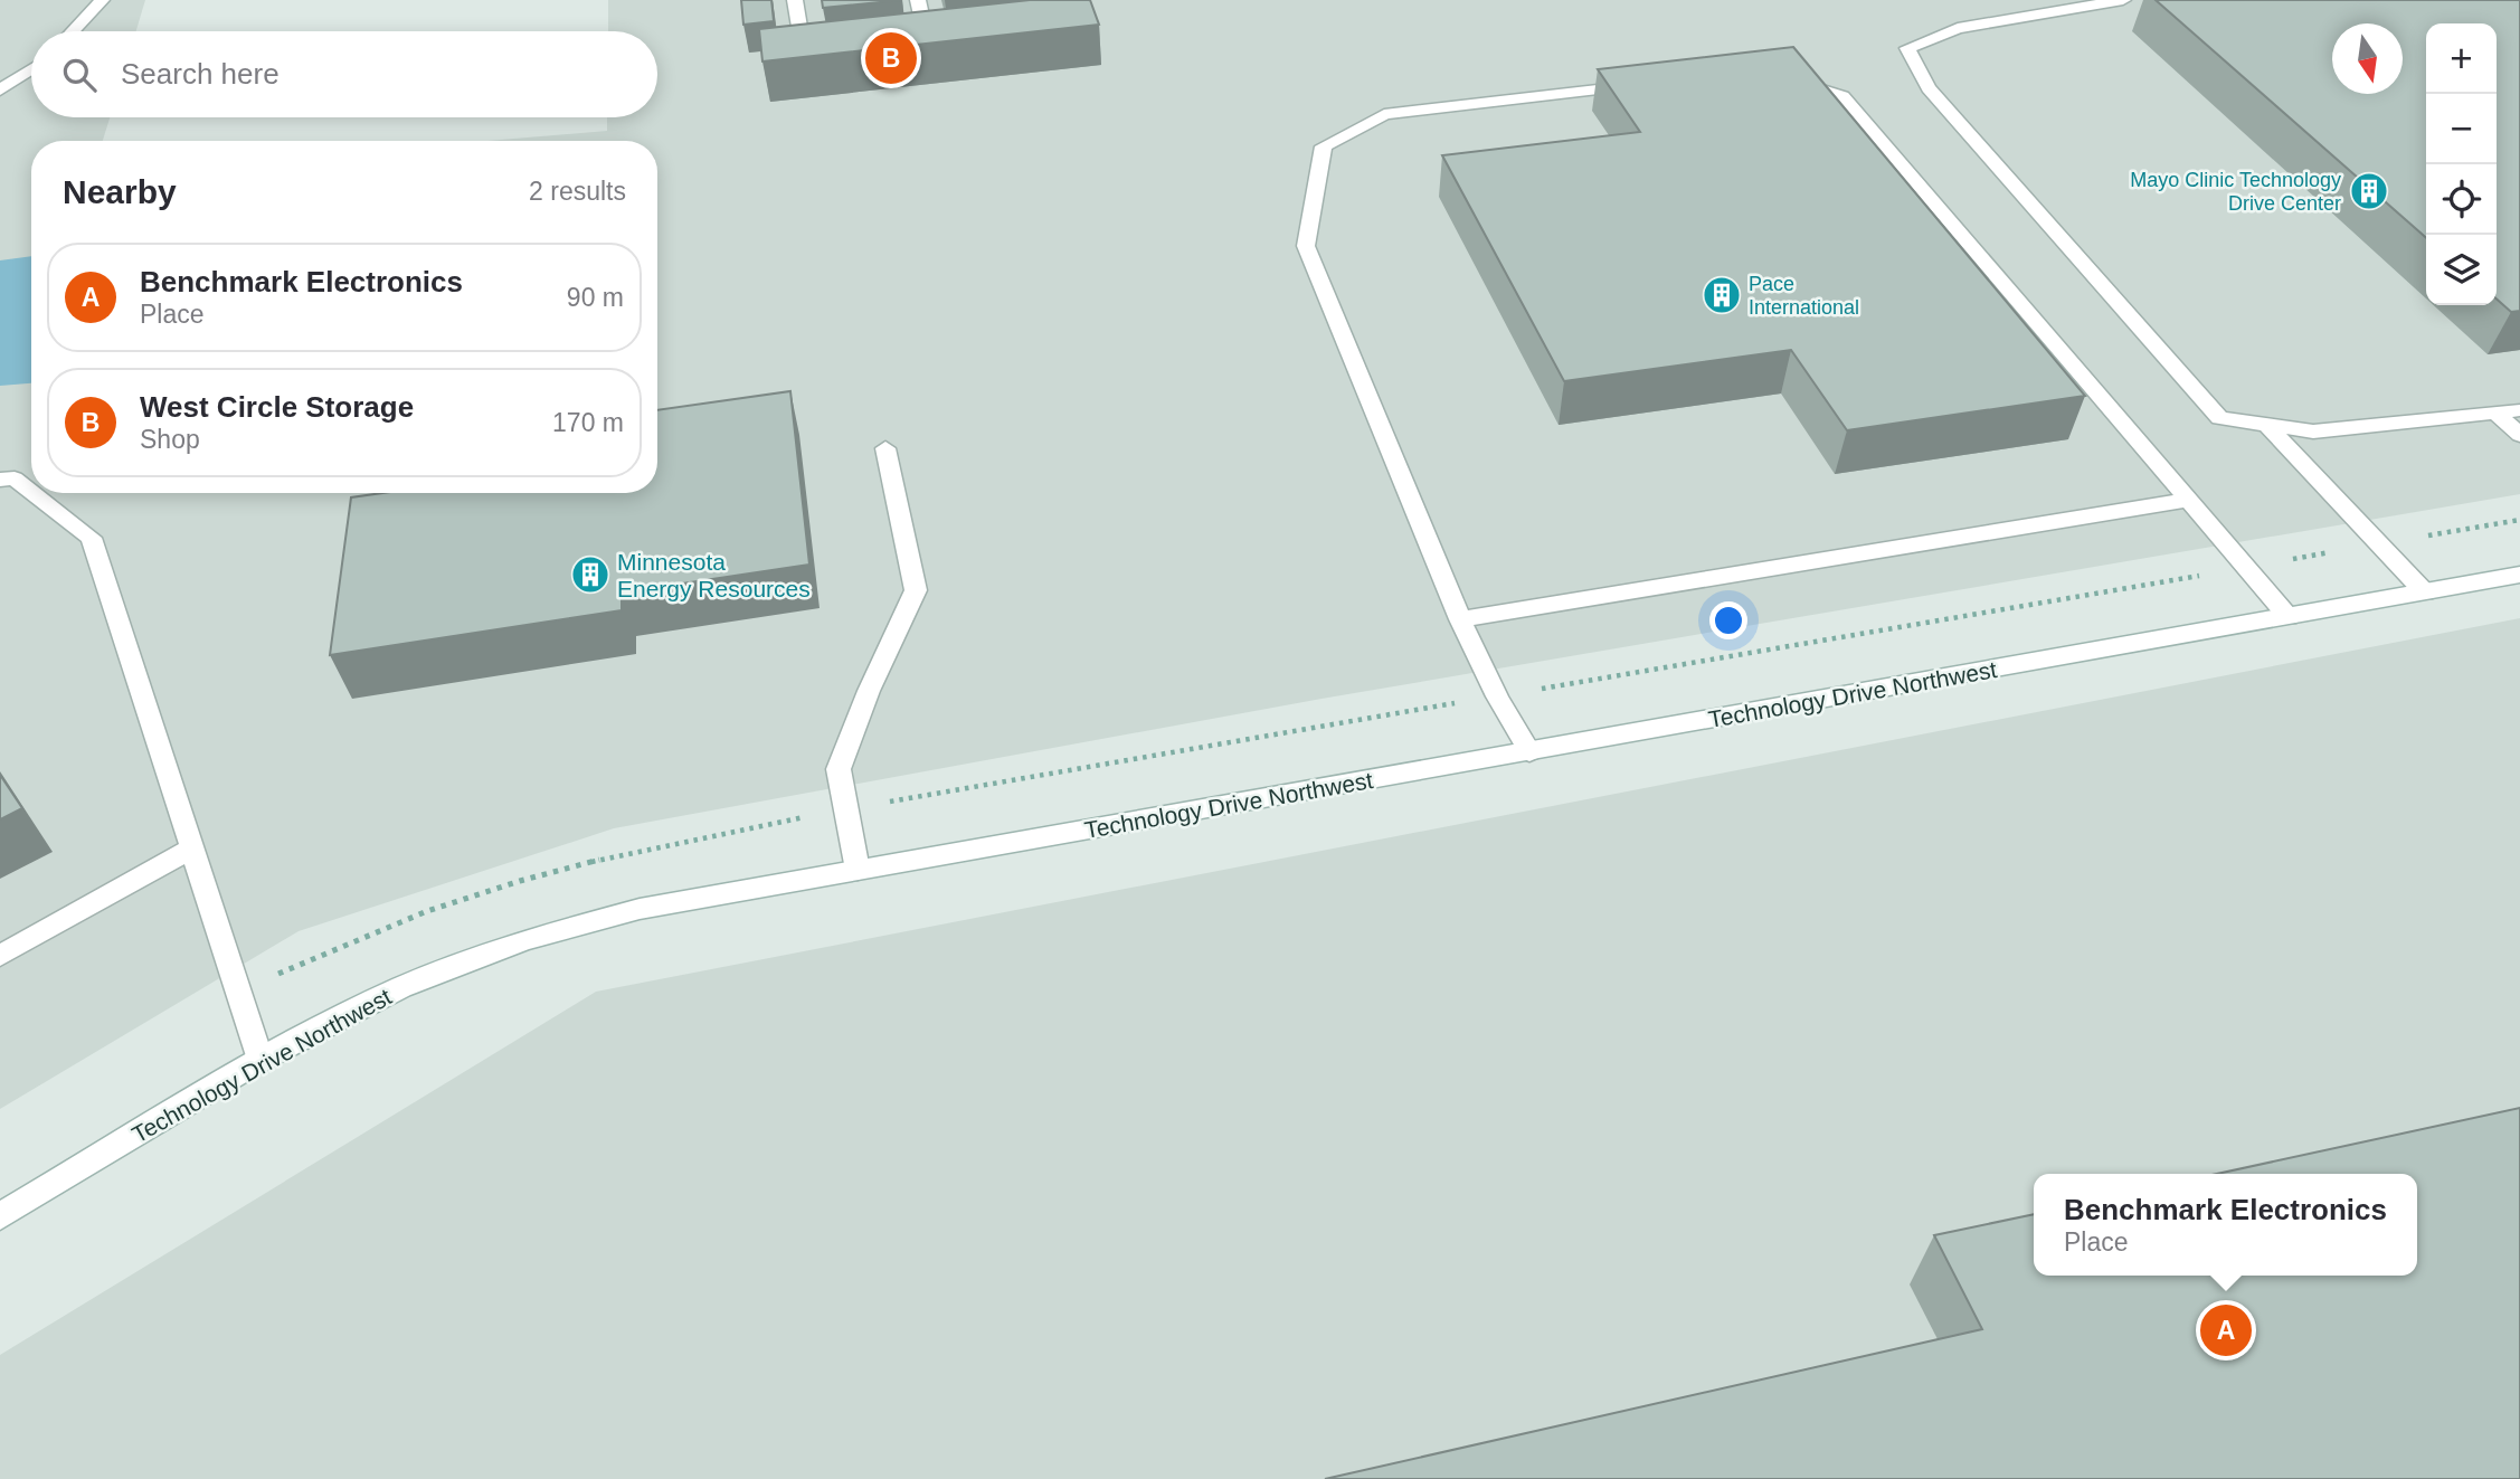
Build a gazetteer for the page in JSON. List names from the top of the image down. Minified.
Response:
{"streets":{"street":["Technology Drive Northwest"]},"places":{"building":["Mayo Clinic Technology Drive Center","Pace International","Minnesota Energy Resources"]},"north":"bottom","page":{"map_buttons":["+","−"],"pins":["B","A"],"search":"Search here","heading":["Nearby","2 results"],"list":[{"mark":"A","name":"Benchmark Electronics","note":"Place","value":"90 m"},{"mark":"B","name":"West Circle Storage","note":"Shop","value":"170 m"}],"popup":["Benchmark Electronics","Place"]}}
